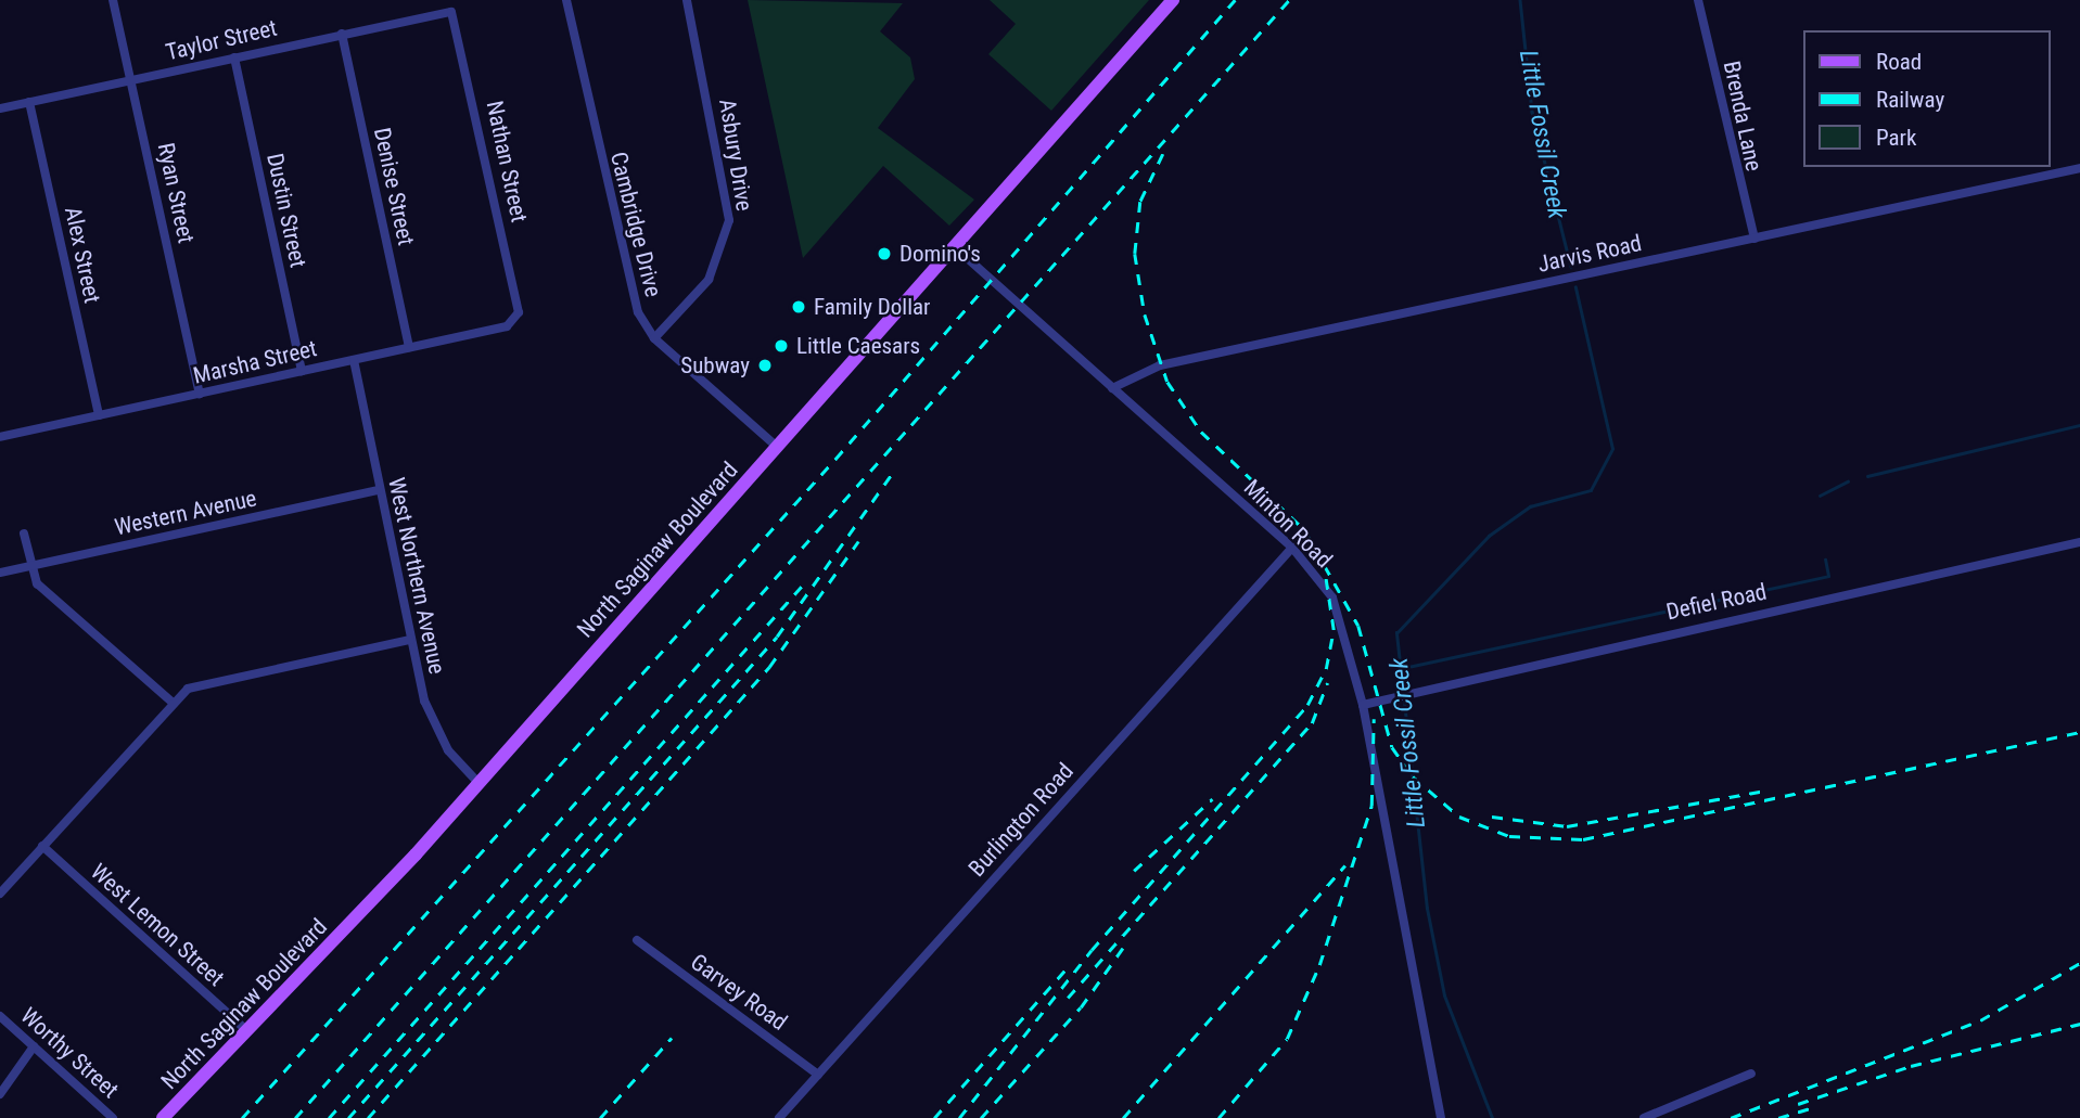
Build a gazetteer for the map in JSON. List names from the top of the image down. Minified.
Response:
{"streets":{"main road":["North Saginaw Boulevard"],"street":["Taylor Street","Brenda Lane","Asbury Drive","Nathan Street","Denise Street","Ryan Street","Dustin Street","Cambridge Drive","Jarvis Road","Alex Street","Marsha Street","Western Avenue","Minton Road","West Northern Avenue","Defiel Road","Burlington Road","West Lemon Street","Garvey Road","Worthy Street"]},"crossings":[["Taylor Street","Nathan Street"],["Taylor Street","Denise Street"],["Taylor Street","Ryan Street"],["Taylor Street","Dustin Street"],["Taylor Street","Alex Street"],["Brenda Lane","Jarvis Road"],["Asbury Drive","Cambridge Drive"],["Nathan Street","Marsha Street"],["Denise Street","Marsha Street"],["Ryan Street","Marsha Street"],["Dustin Street","Marsha Street"],["Cambridge Drive","North Saginaw Boulevard"],["Jarvis Road","Minton Road"],["Alex Street","Marsha Street"],["Marsha Street","West Northern Avenue"],["Western Avenue","West Northern Avenue"],["Minton Road","North Saginaw Boulevard"],["Minton Road","Defiel Road"],["Minton Road","Burlington Road"],["North Saginaw Boulevard","West Northern Avenue"],["North Saginaw Boulevard","West Lemon Street"],["Burlington Road","Garvey Road"]],"water":["Little Fossil Creek"],"places":["Domino's","Family Dollar","Little Caesars","Subway"],"legend":["Road","Railway","Park"]}
